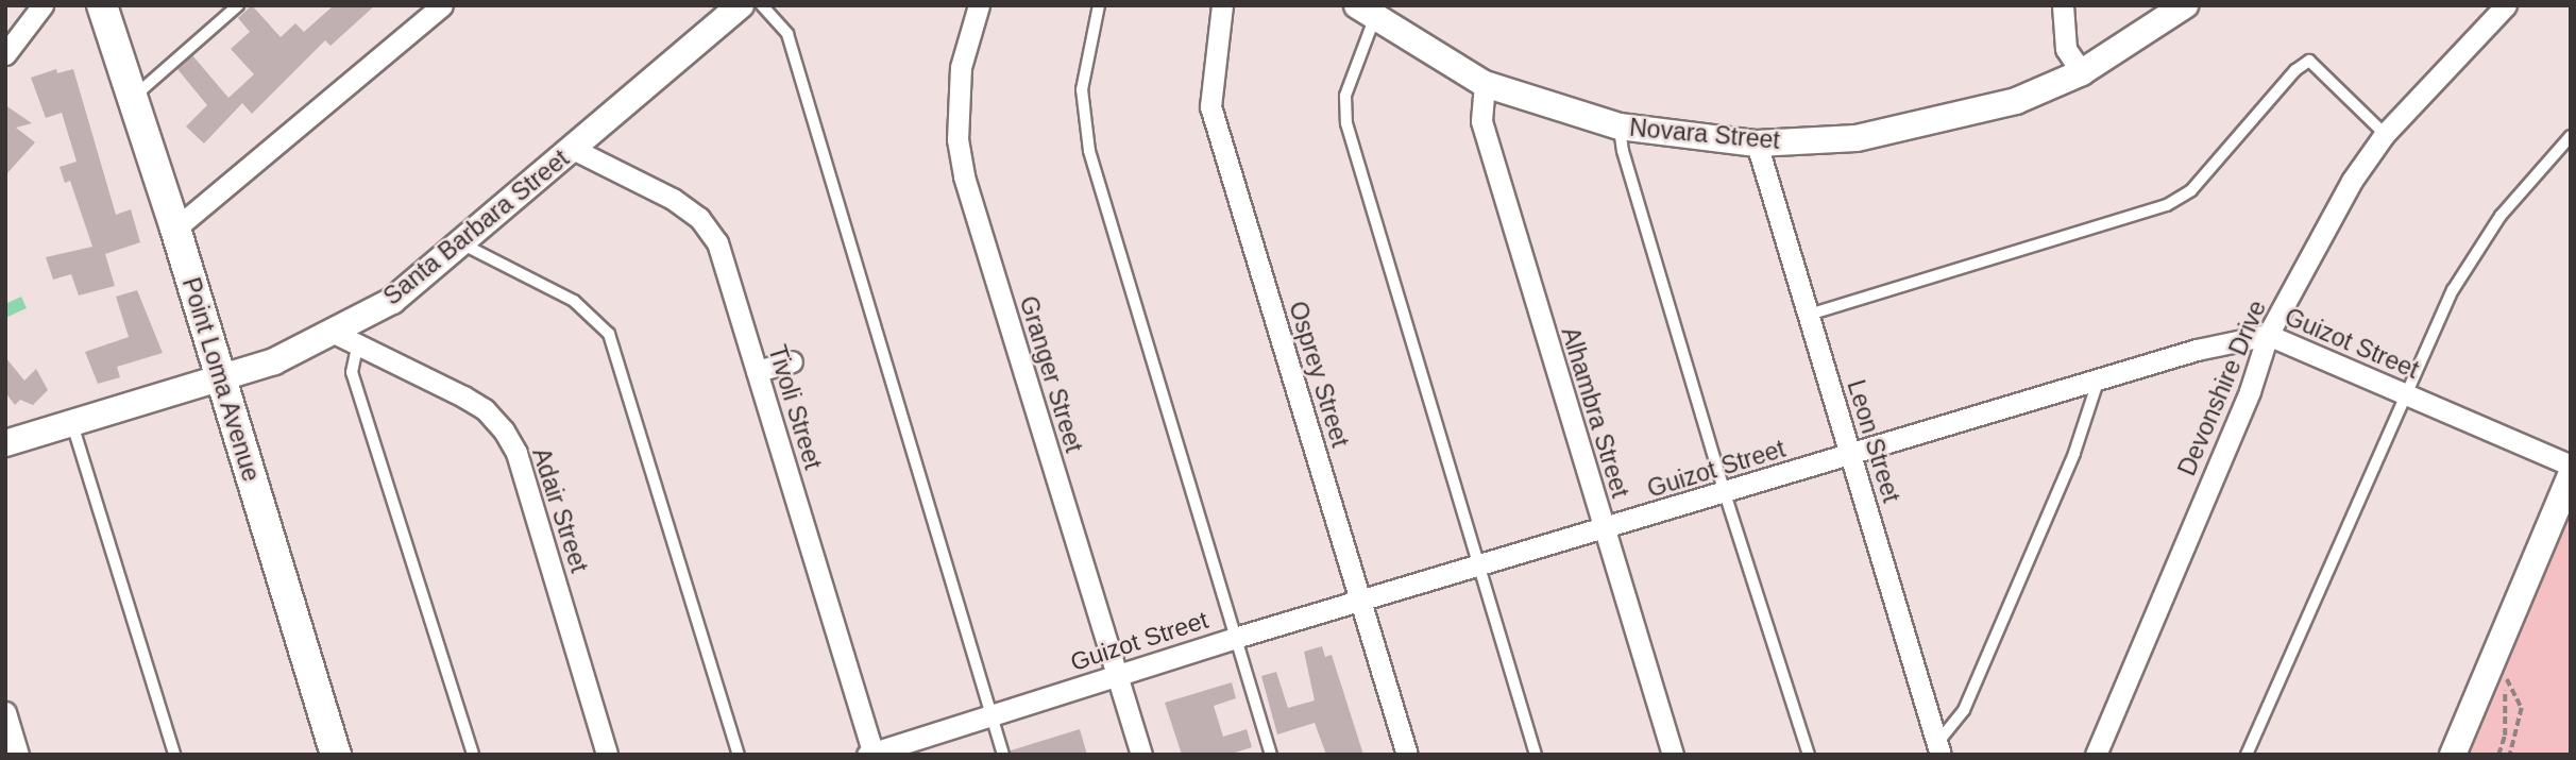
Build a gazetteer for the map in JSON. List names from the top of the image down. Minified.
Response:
{"streets":{"main road":["Point Loma Avenue"],"street":["Novara Street","Santa Barbara Street","Guizot Street","Granger Street","Osprey Street","Devonshire Drive","Tivoli Street","Alhambra Street","Leon Street","Adair Street"]},"crossings":[["Novara Street","Alhambra Street"],["Novara Street","Leon Street"],["Santa Barbara Street","Point Loma Avenue"],["Santa Barbara Street","Tivoli Street"],["Santa Barbara Street","Adair Street"],["Guizot Street","Granger Street"],["Guizot Street","Osprey Street"],["Guizot Street","Devonshire Drive"],["Guizot Street","Tivoli Street"],["Guizot Street","Alhambra Street"],["Guizot Street","Leon Street"]]}
